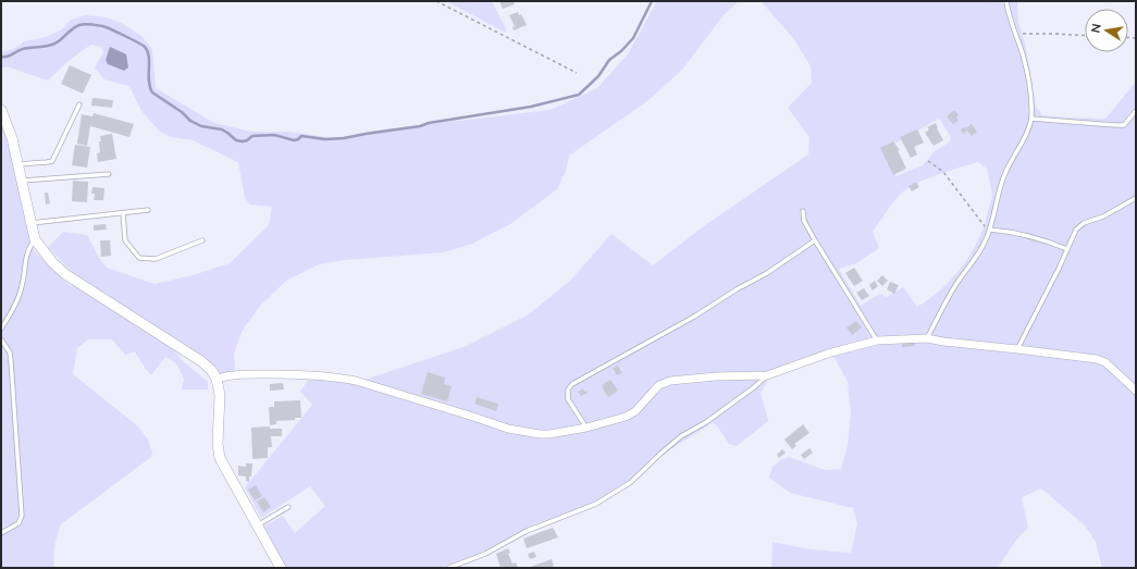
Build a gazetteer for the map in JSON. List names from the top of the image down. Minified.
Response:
{"north":"left"}
